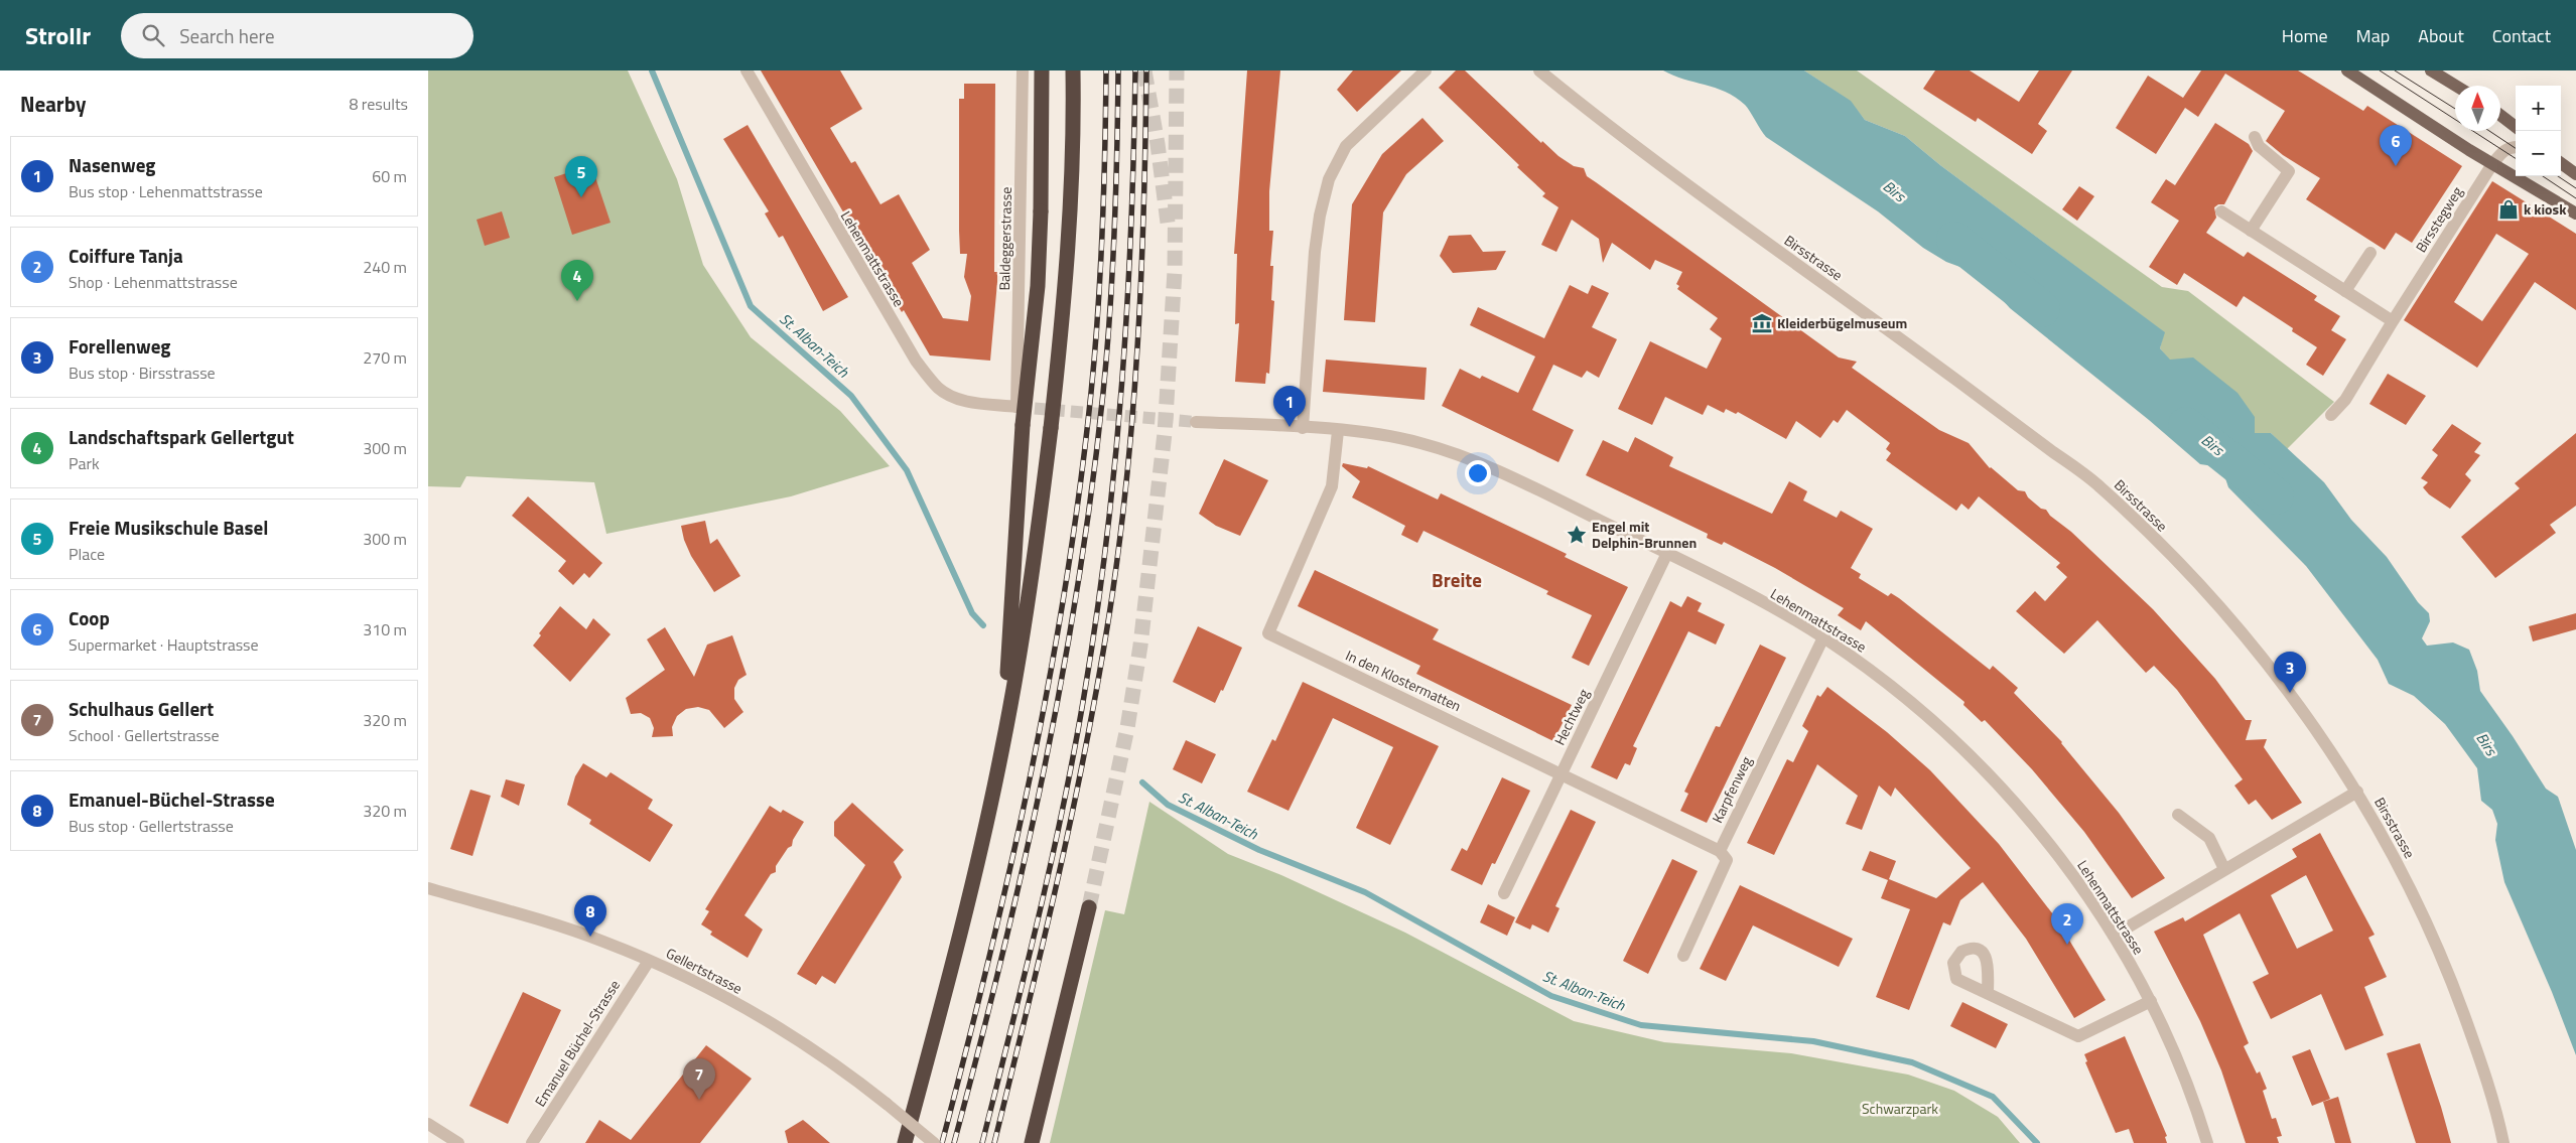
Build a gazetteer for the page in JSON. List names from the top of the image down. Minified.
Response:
{"streets":{"street":["Birsstegweg","Baldeggerstrasse","Birsstrasse","Lehenmattstrasse","In den Klostermatten","Hechtweg","Karpfenweg","Gellertstrasse","Emanuel Büchel-Strasse"]},"crossings":[["Baldeggerstrasse","Lehenmattstrasse"],["Lehenmattstrasse","In den Klostermatten"],["Lehenmattstrasse","Hechtweg"],["Lehenmattstrasse","Karpfenweg"],["In den Klostermatten","Hechtweg"],["In den Klostermatten","Karpfenweg"],["Gellertstrasse","Emanuel Büchel-Strasse"]],"districts":["Breite"],"water":["Birs","St. Alban-Teich"],"parks":["Schwarzpark"],"places":{"shop":["k kiosk"],"museum":["Kleiderbügelmuseum"],"place":["Engel mit Delphin-Brunnen"]},"north":"top","page":{"header":"Strollr","search":"Search here","nav":["Home","Map","About","Contact"],"heading":["Nearby","8 results"],"map_buttons":["+","−"],"pins":["6","5","4","1","3","8","2","7"],"list":[{"mark":"1","name":"Nasenweg","note":"Bus stop · Lehenmattstrasse","value":"60 m"},{"mark":"2","name":"Coiffure Tanja","note":"Shop · Lehenmattstrasse","value":"240 m"},{"mark":"3","name":"Forellenweg","note":"Bus stop · Birsstrasse","value":"270 m"},{"mark":"4","name":"Landschaftspark Gellertgut","note":"Park","value":"300 m"},{"mark":"5","name":"Freie Musikschule Basel","note":"Place","value":"300 m"},{"mark":"6","name":"Coop","note":"Supermarket · Hauptstrasse","value":"310 m"},{"mark":"7","name":"Schulhaus Gellert","note":"School · Gellertstrasse","value":"320 m"},{"mark":"8","name":"Emanuel-Büchel-Strasse","note":"Bus stop · Gellertstrasse","value":"320 m"}]}}
